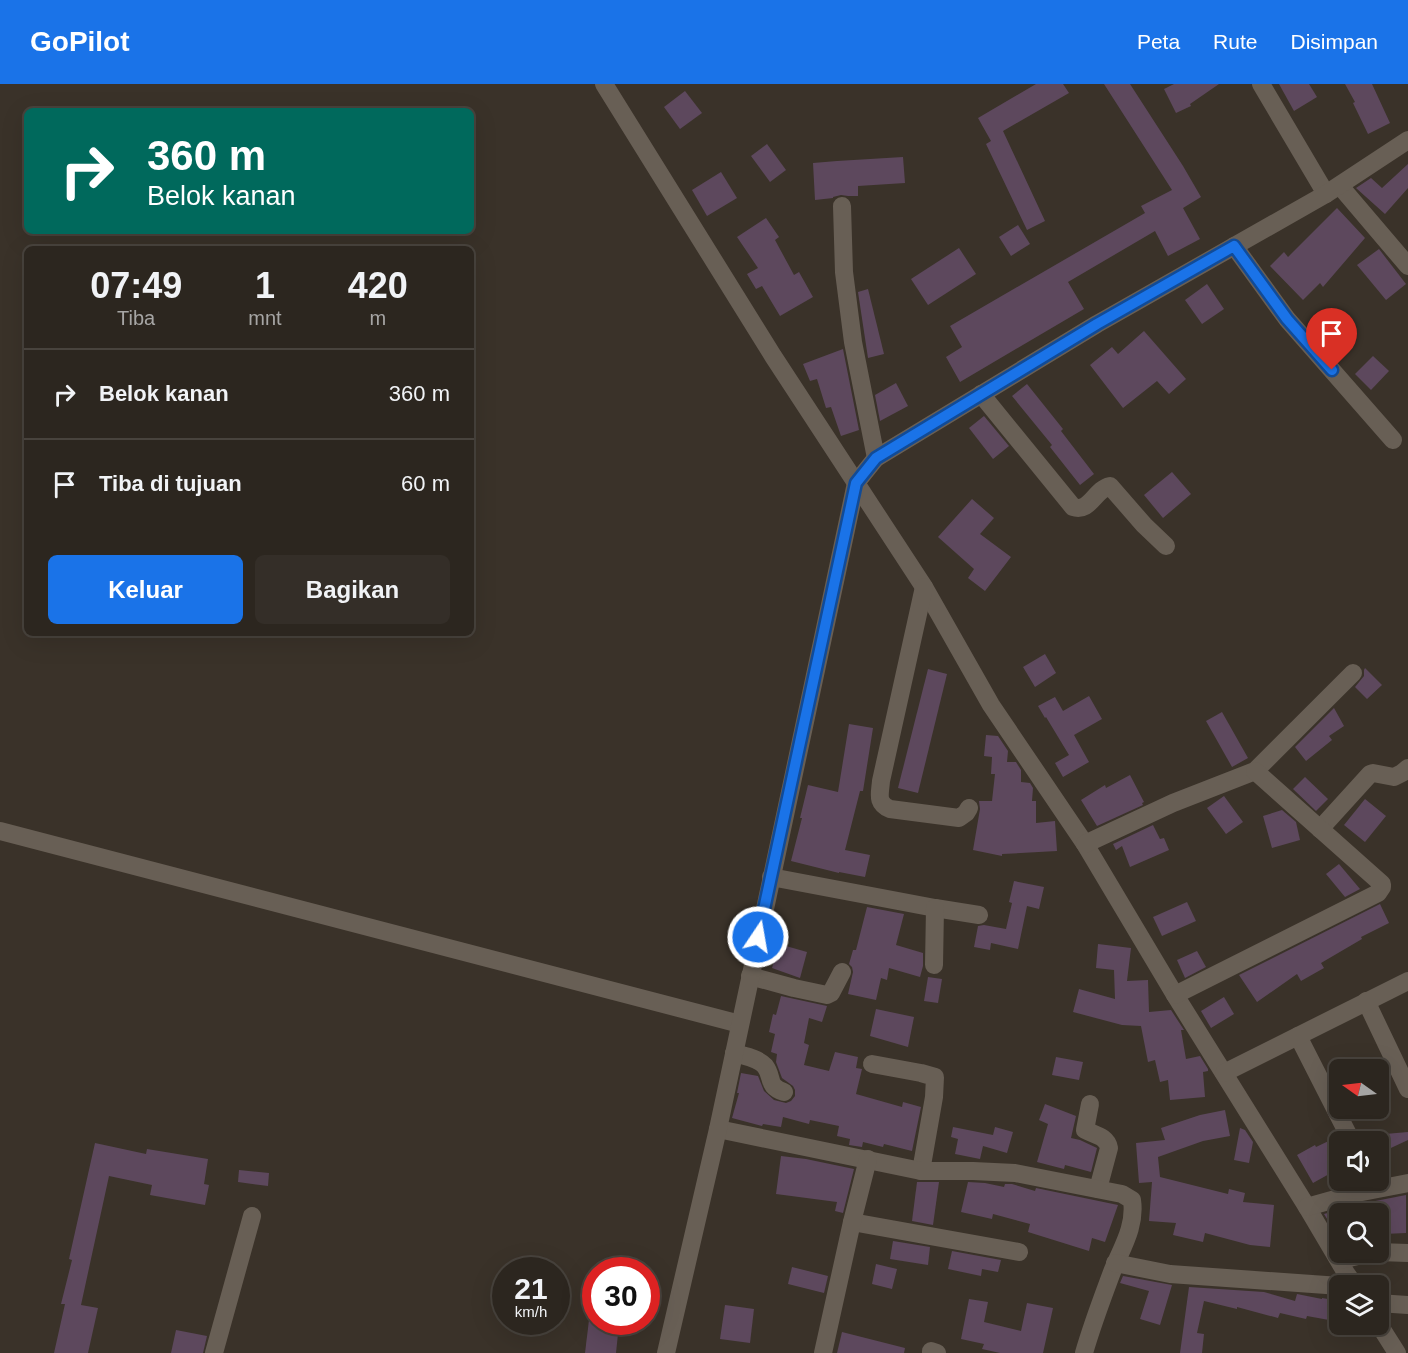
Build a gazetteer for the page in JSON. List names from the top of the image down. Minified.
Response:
{"north":"left","page":{"header":"GoPilot","nav":["Peta","Rute","Disimpan"],"turn":["360 m","Belok kanan"],"eta":["07:49","Tiba","1","mnt","420","m"],"list":[{"name":"Belok kanan","value":"360 m"},{"name":"Tiba di tujuan","value":"60 m"}],"buttons":["Keluar","Bagikan"],"speed":"21 km/h","limit":"30"}}
